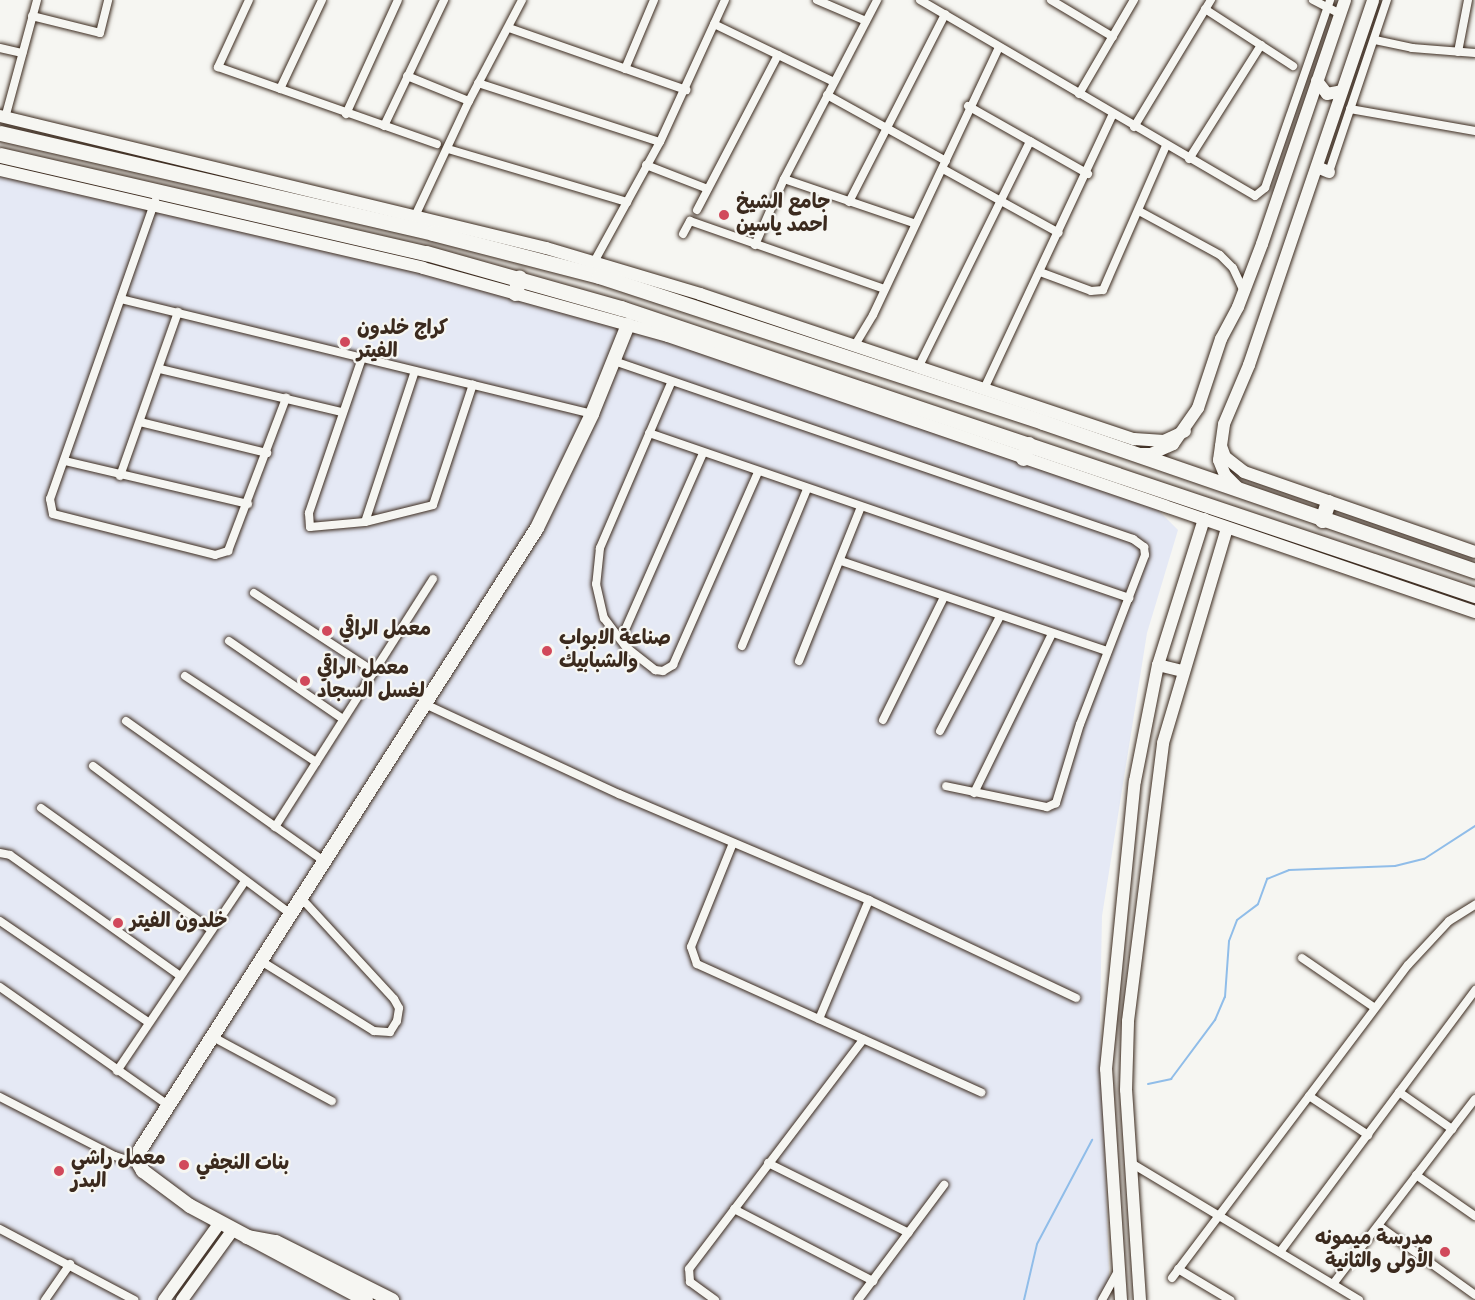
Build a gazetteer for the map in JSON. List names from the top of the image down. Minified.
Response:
{"places":["جامع الشيخ احمد ياسين","كراج خلدون الفيتر","معمل الراقي","صناعة الابواب والشبابيك","معمل الراقي لغسل السجاد","خلدون الفيتر","بنات النجفي","معمل راشي البدر","مدرسة ميمونه الأولى والثانية"]}
